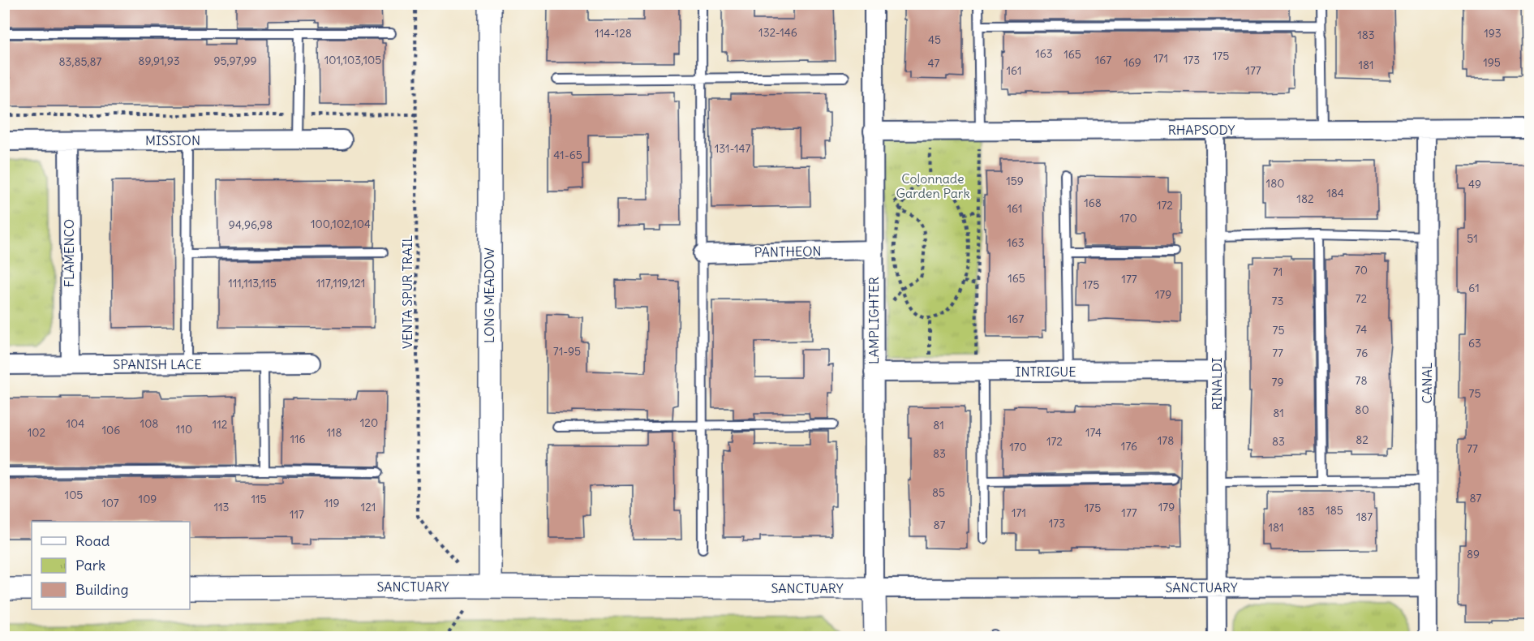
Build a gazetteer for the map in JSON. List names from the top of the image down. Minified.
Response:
{"streets":{"street":["RHAPSODY","MISSION","PANTHEON","FLAMENCO","LONG MEADOW","LAMPLIGHTER","SPANISH LACE","INTRIGUE","CANAL","RINALDI","SANCTUARY"],"path":["VENTA SPUR TRAIL"]},"crossings":[["RHAPSODY","LAMPLIGHTER"],["RHAPSODY","CANAL"],["RHAPSODY","RINALDI"],["MISSION","FLAMENCO"],["PANTHEON","LAMPLIGHTER"],["FLAMENCO","SPANISH LACE"],["LONG MEADOW","SANCTUARY"],["LAMPLIGHTER","INTRIGUE"],["LAMPLIGHTER","SANCTUARY"],["INTRIGUE","RINALDI"],["CANAL","SANCTUARY"],["RINALDI","SANCTUARY"]],"parks":["Colonnade Garden Park"],"house_numbers":["132-146","114-128","193","183","45","163","165","175","171","101,103,105","167","173","89,91,93","95,97,99","83,85,87","169","195","47","181","161","177","131-147","41-65","159","180","49","184","182","168","172","161","170","100,102,104","94,96,98","51","163","70","71","165","177","111,113,115","117,119,121","175","61","179","72","73","167","74","75","63","71-95","77","76","78","79","75","80","81","120","104","108","112","81","110","106","102","118","174","116","82","178","172","83","176","170","77","83","85","105","87","109","115","107","119","113","121","179","175","185","183","171","177","117","187","173","87","181","89"],"legend":["Road","Park","Building"]}
